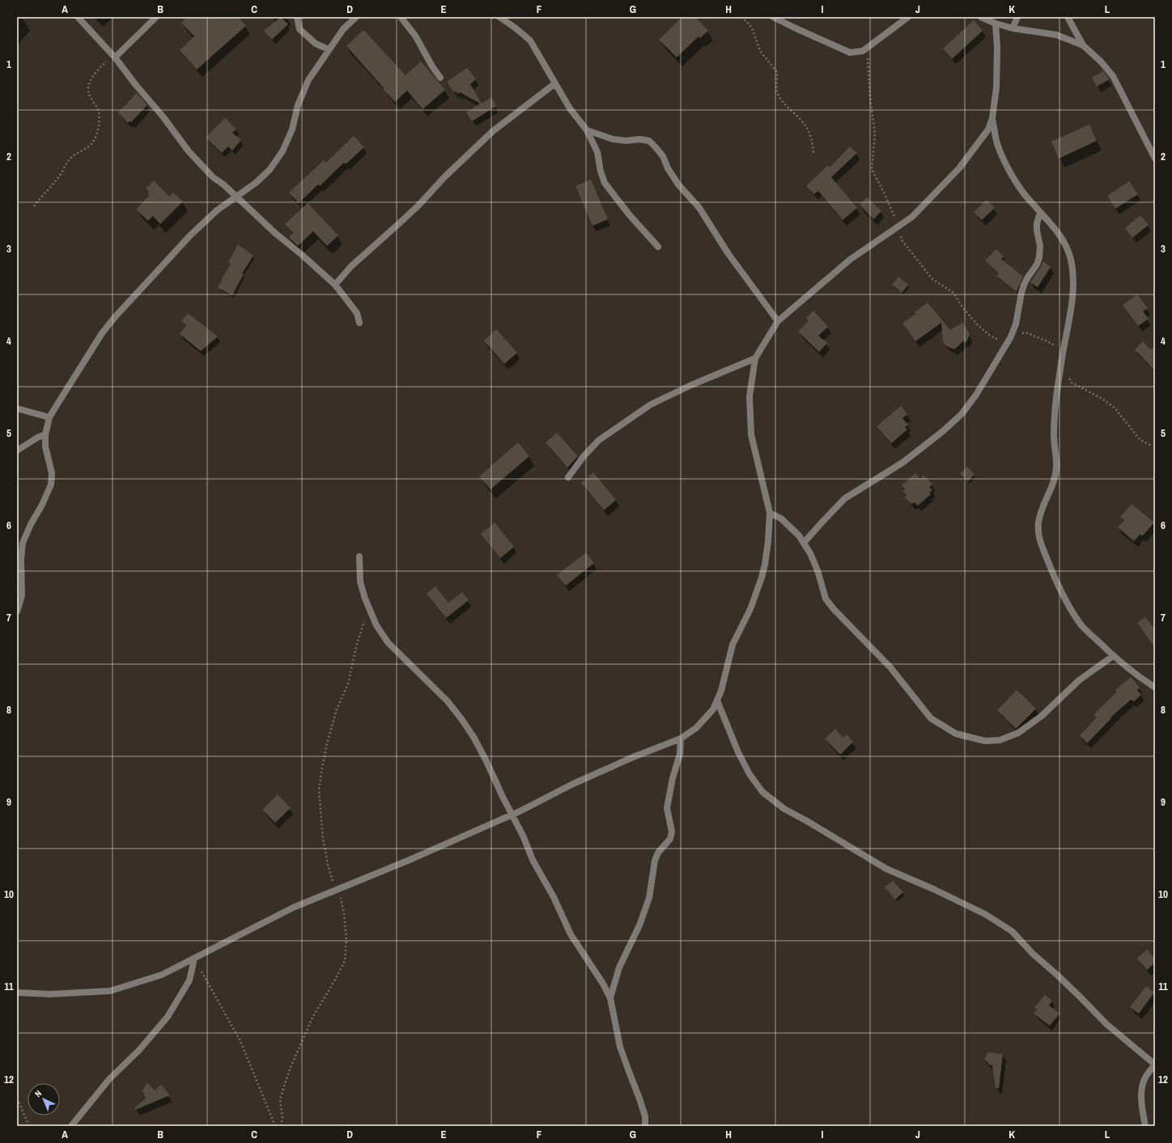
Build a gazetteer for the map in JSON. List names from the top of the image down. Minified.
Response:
{"north":"top left","grid":{"columns":["A","B","C","D","E","F","G","H","I","J","K","L"],"rows":["1","2","3","4","5","6","7","8","9","10","11","12"]}}
